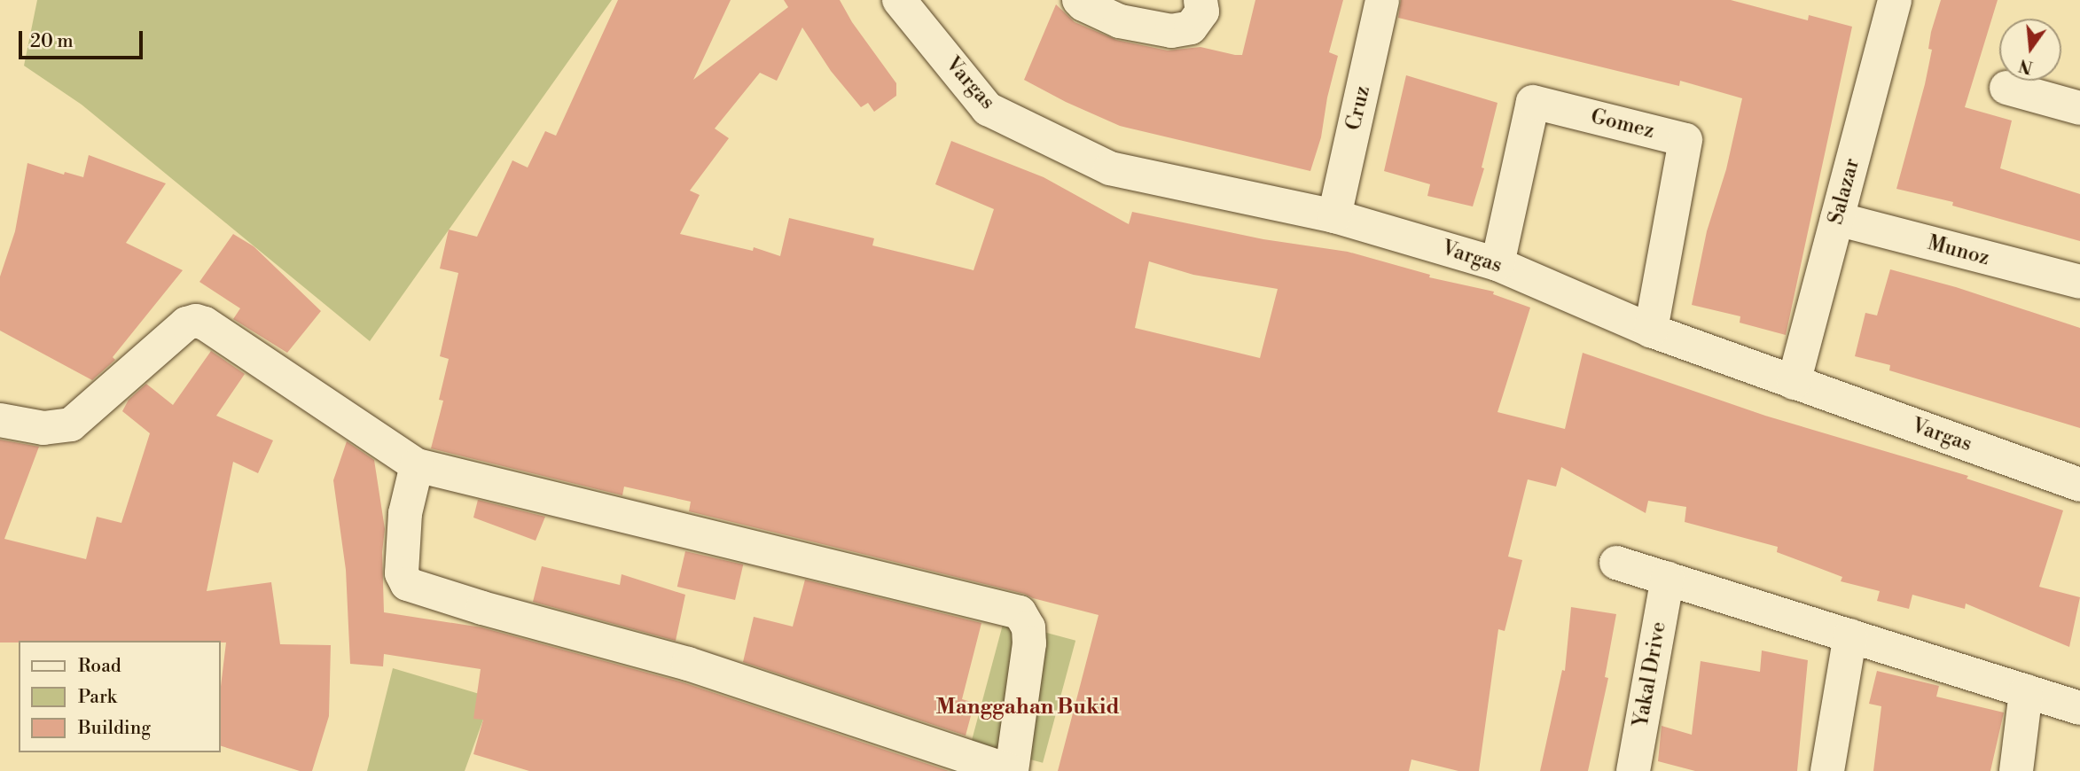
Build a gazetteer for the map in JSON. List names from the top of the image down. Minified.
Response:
{"streets":{"street":["Vargas","Cruz","Gomez","Salazar","Munoz","Yakal Drive"]},"crossings":[["Vargas","Cruz"],["Vargas","Gomez"],["Vargas","Salazar"],["Salazar","Munoz"]],"districts":["Manggahan Bukid"],"legend":["Road","Park","Building"],"scale_bar":"20 m","north":"bottom"}
